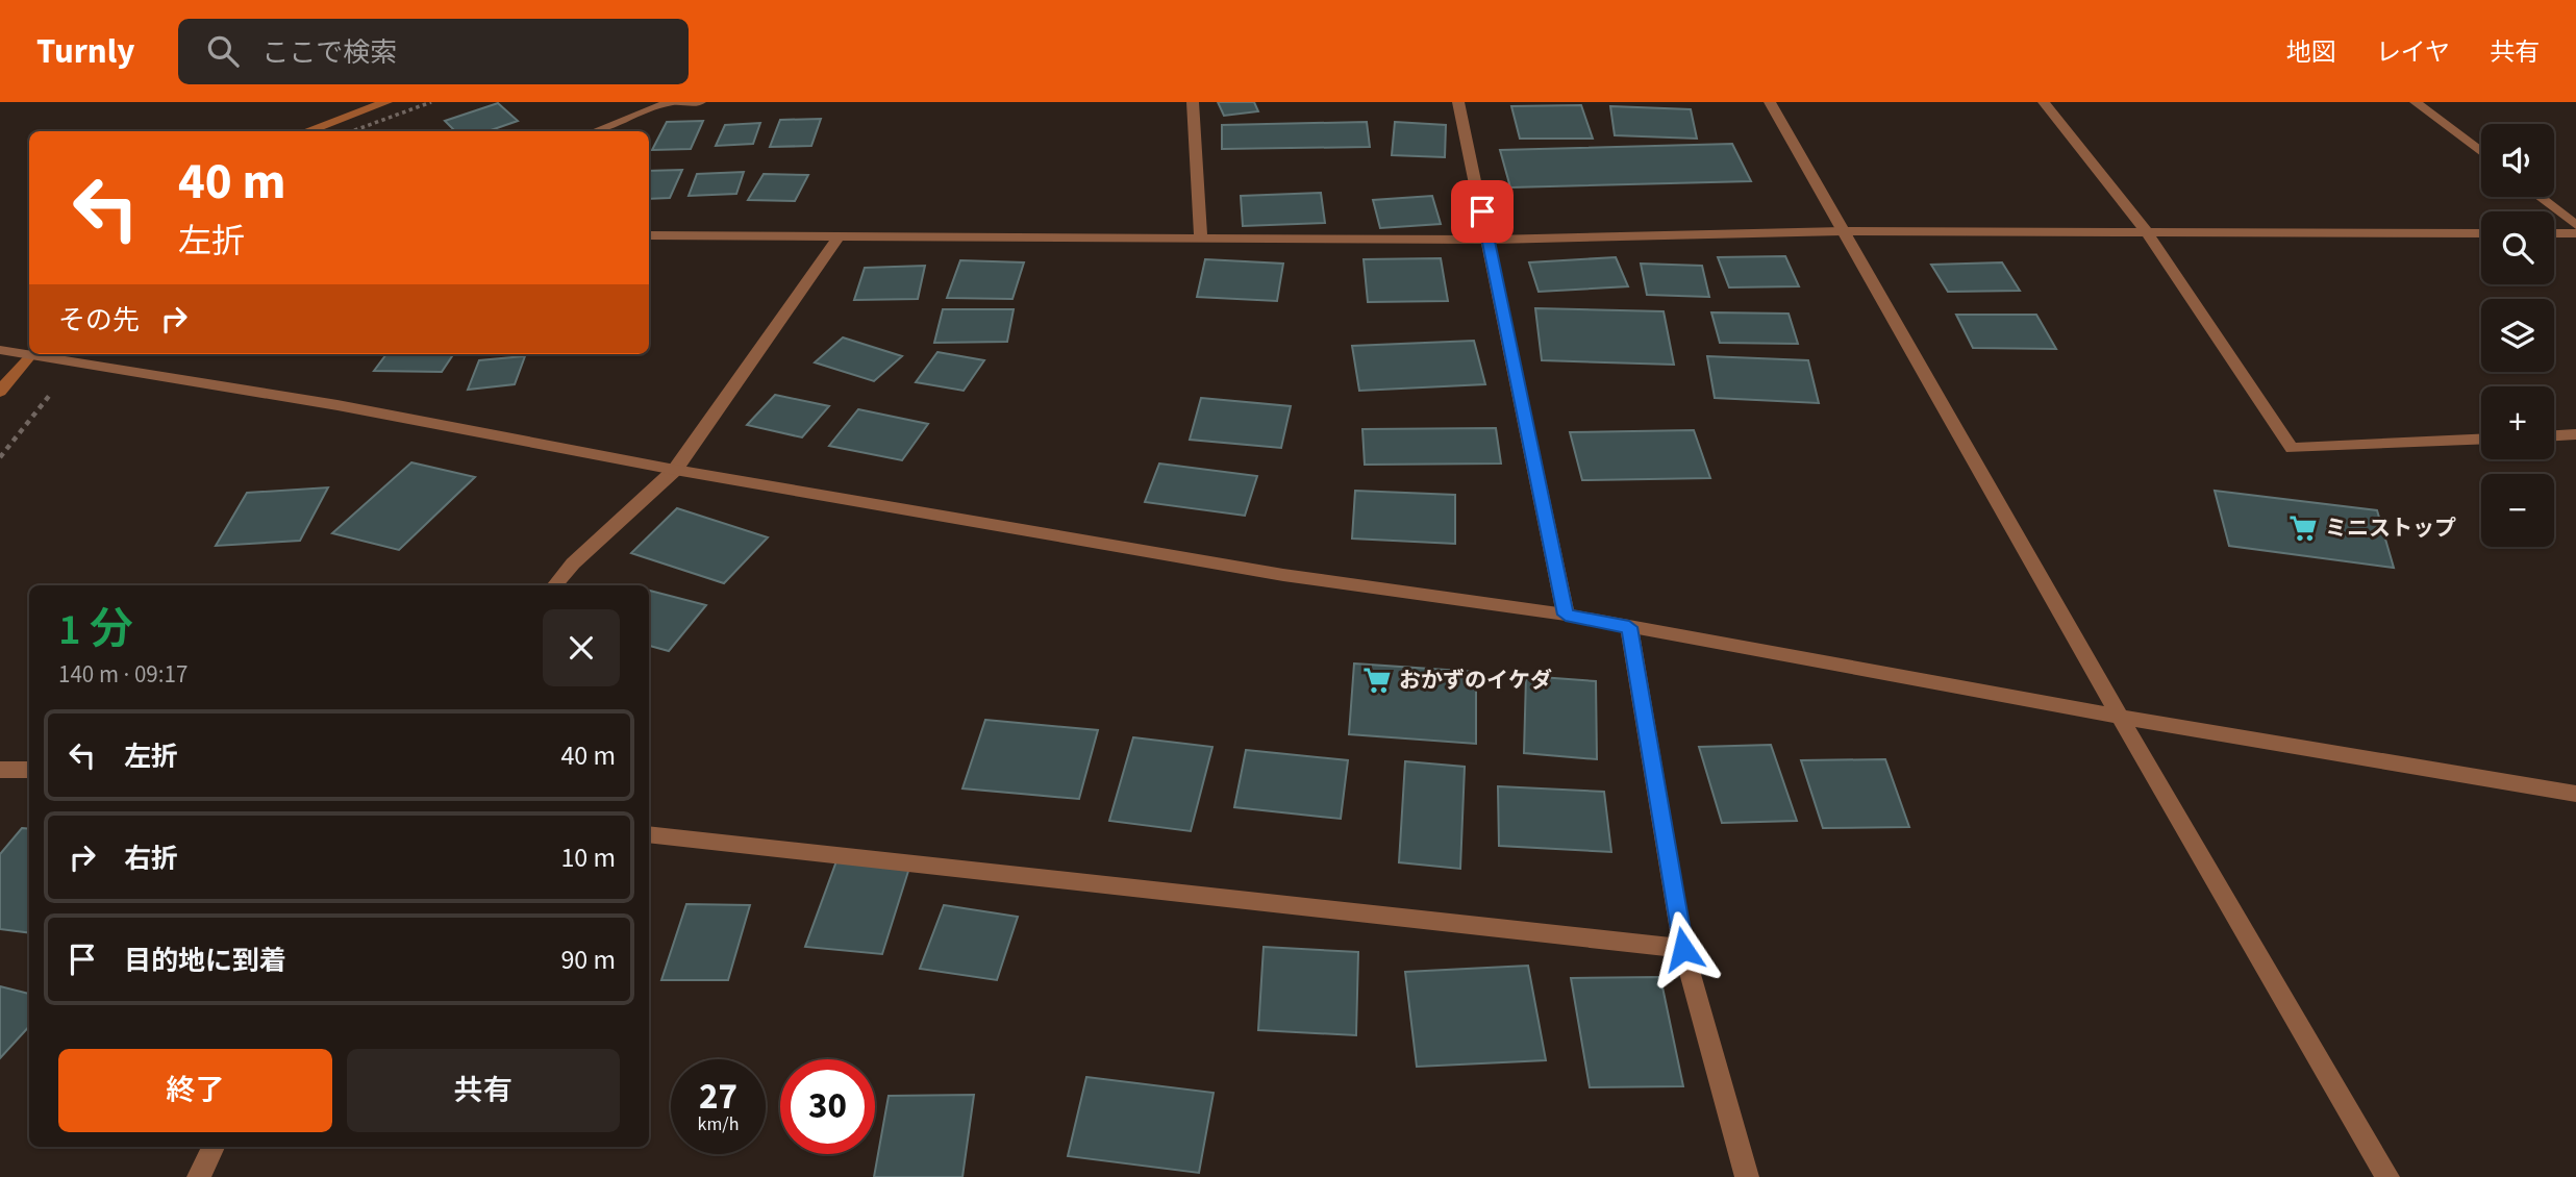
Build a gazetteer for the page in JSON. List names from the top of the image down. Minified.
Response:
{"places":{"supermarket":["ミニストップ","おかずのイケダ"]},"page":{"header":"Turnly","search":"ここで検索","nav":["地図","レイヤ","共有"],"map_buttons":["+","−"],"turn":["40 m","左折"],"then":"その先","heading":["1 分","140 m · 09:17"],"list":[{"name":"左折","value":"40 m"},{"name":"右折","value":"10 m"},{"name":"目的地に到着","value":"90 m"}],"buttons":["終了","共有"],"speed":"27 km/h","limit":"30"}}
